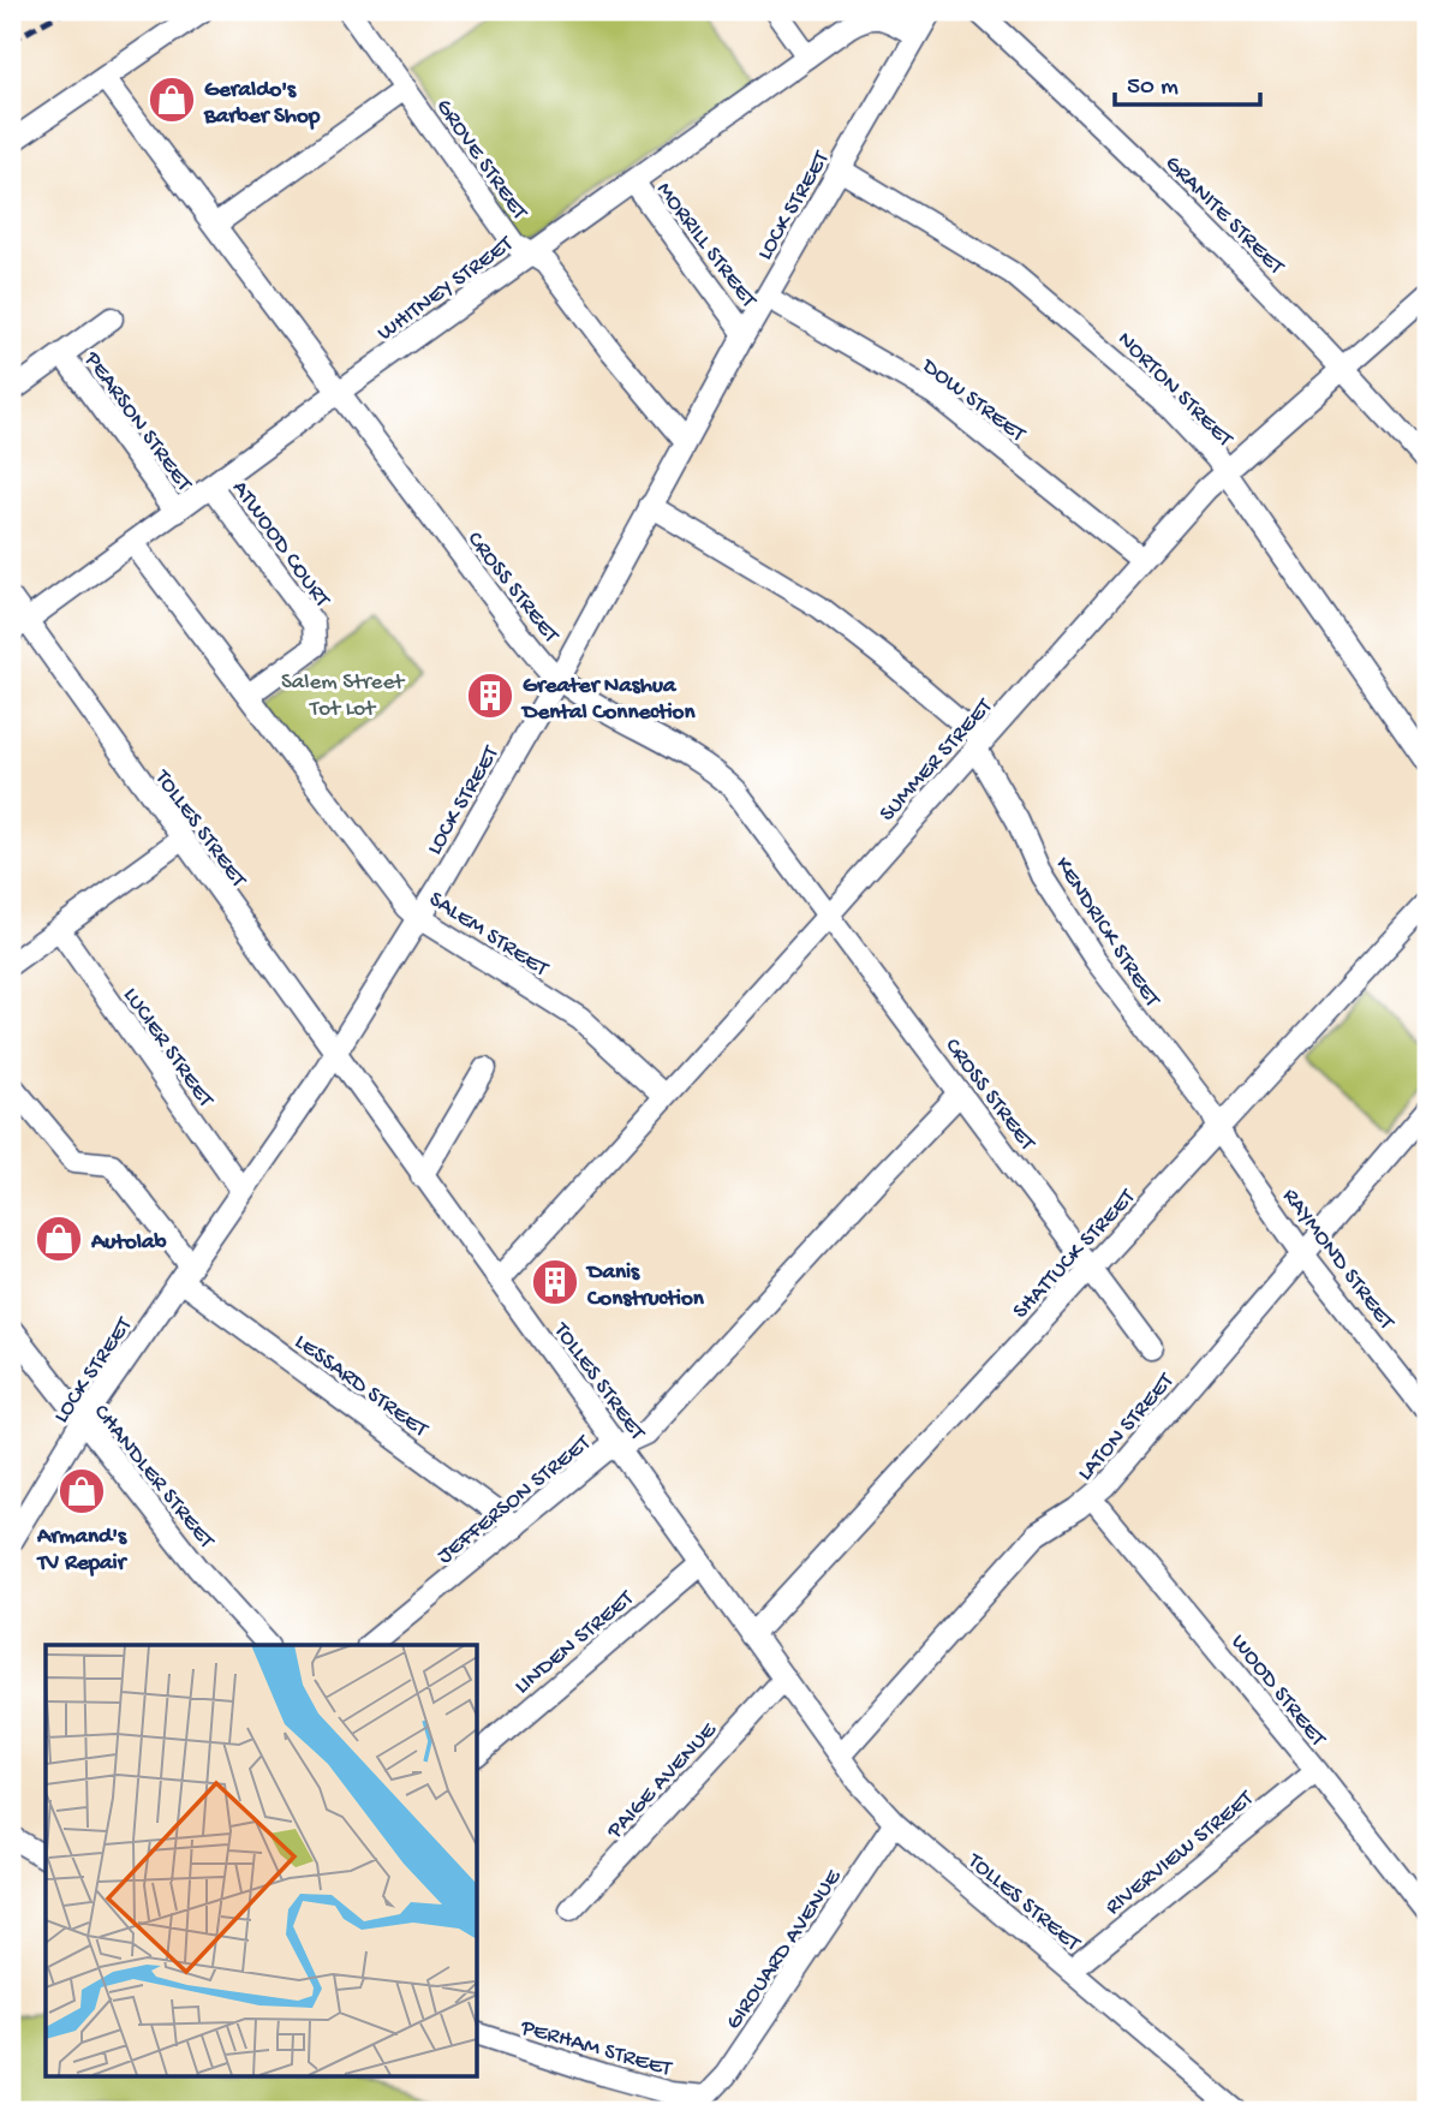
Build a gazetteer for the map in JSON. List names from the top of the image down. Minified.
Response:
{"streets":{"street":["GROVE STREET","LOCK STREET","GRANITE STREET","MORRILL STREET","WHITNEY STREET","NORTON STREET","DOW STREET","PEARSON STREET","ATWOOD COURT","CROSS STREET","SUMMER STREET","TOLLES STREET","KENDRICK STREET","SALEM STREET","LUCIER STREET","SHATTUCK STREET","RAYMOND STREET","LESSARD STREET","LATON STREET","CHANDLER STREET","JEFFERSON STREET","LINDEN STREET","WOOD STREET","PAIGE AVENUE","RIVERVIEW STREET","GIROUARD AVENUE","PERHAM STREET"]},"crossings":[["GROVE STREET","LOCK STREET"],["GROVE STREET","WHITNEY STREET"],["LOCK STREET","MORRILL STREET"],["LOCK STREET","WHITNEY STREET"],["LOCK STREET","NORTON STREET"],["LOCK STREET","DOW STREET"],["LOCK STREET","CROSS STREET"],["LOCK STREET","TOLLES STREET"],["LOCK STREET","KENDRICK STREET"],["LOCK STREET","SALEM STREET"],["LOCK STREET","LUCIER STREET"],["LOCK STREET","LESSARD STREET"],["LOCK STREET","CHANDLER STREET"],["GRANITE STREET","SUMMER STREET"],["MORRILL STREET","WHITNEY STREET"],["WHITNEY STREET","PEARSON STREET"],["WHITNEY STREET","ATWOOD COURT"],["WHITNEY STREET","CROSS STREET"],["WHITNEY STREET","TOLLES STREET"],["WHITNEY STREET","SALEM STREET"],["NORTON STREET","SUMMER STREET"],["DOW STREET","SUMMER STREET"],["ATWOOD COURT","SALEM STREET"],["CROSS STREET","SUMMER STREET"],["CROSS STREET","SHATTUCK STREET"],["CROSS STREET","JEFFERSON STREET"],["SUMMER STREET","TOLLES STREET"],["SUMMER STREET","KENDRICK STREET"],["SUMMER STREET","SALEM STREET"],["TOLLES STREET","SHATTUCK STREET"],["TOLLES STREET","LATON STREET"],["TOLLES STREET","JEFFERSON STREET"],["TOLLES STREET","LINDEN STREET"],["TOLLES STREET","PAIGE AVENUE"],["TOLLES STREET","RIVERVIEW STREET"],["TOLLES STREET","GIROUARD AVENUE"],["KENDRICK STREET","SHATTUCK STREET"],["KENDRICK STREET","RAYMOND STREET"],["SHATTUCK STREET","RAYMOND STREET"],["RAYMOND STREET","LATON STREET"],["LESSARD STREET","JEFFERSON STREET"],["LATON STREET","WOOD STREET"],["WOOD STREET","RIVERVIEW STREET"],["GIROUARD AVENUE","PERHAM STREET"]],"parks":["Salem Street Tot Lot"],"places":{"shop":["Geraldo's Barber Shop","Autolab","Armand's TV Repair"],"building":["Greater Nashua Dental Connection","Danis Construction"]},"scale_bar":"50 m"}
